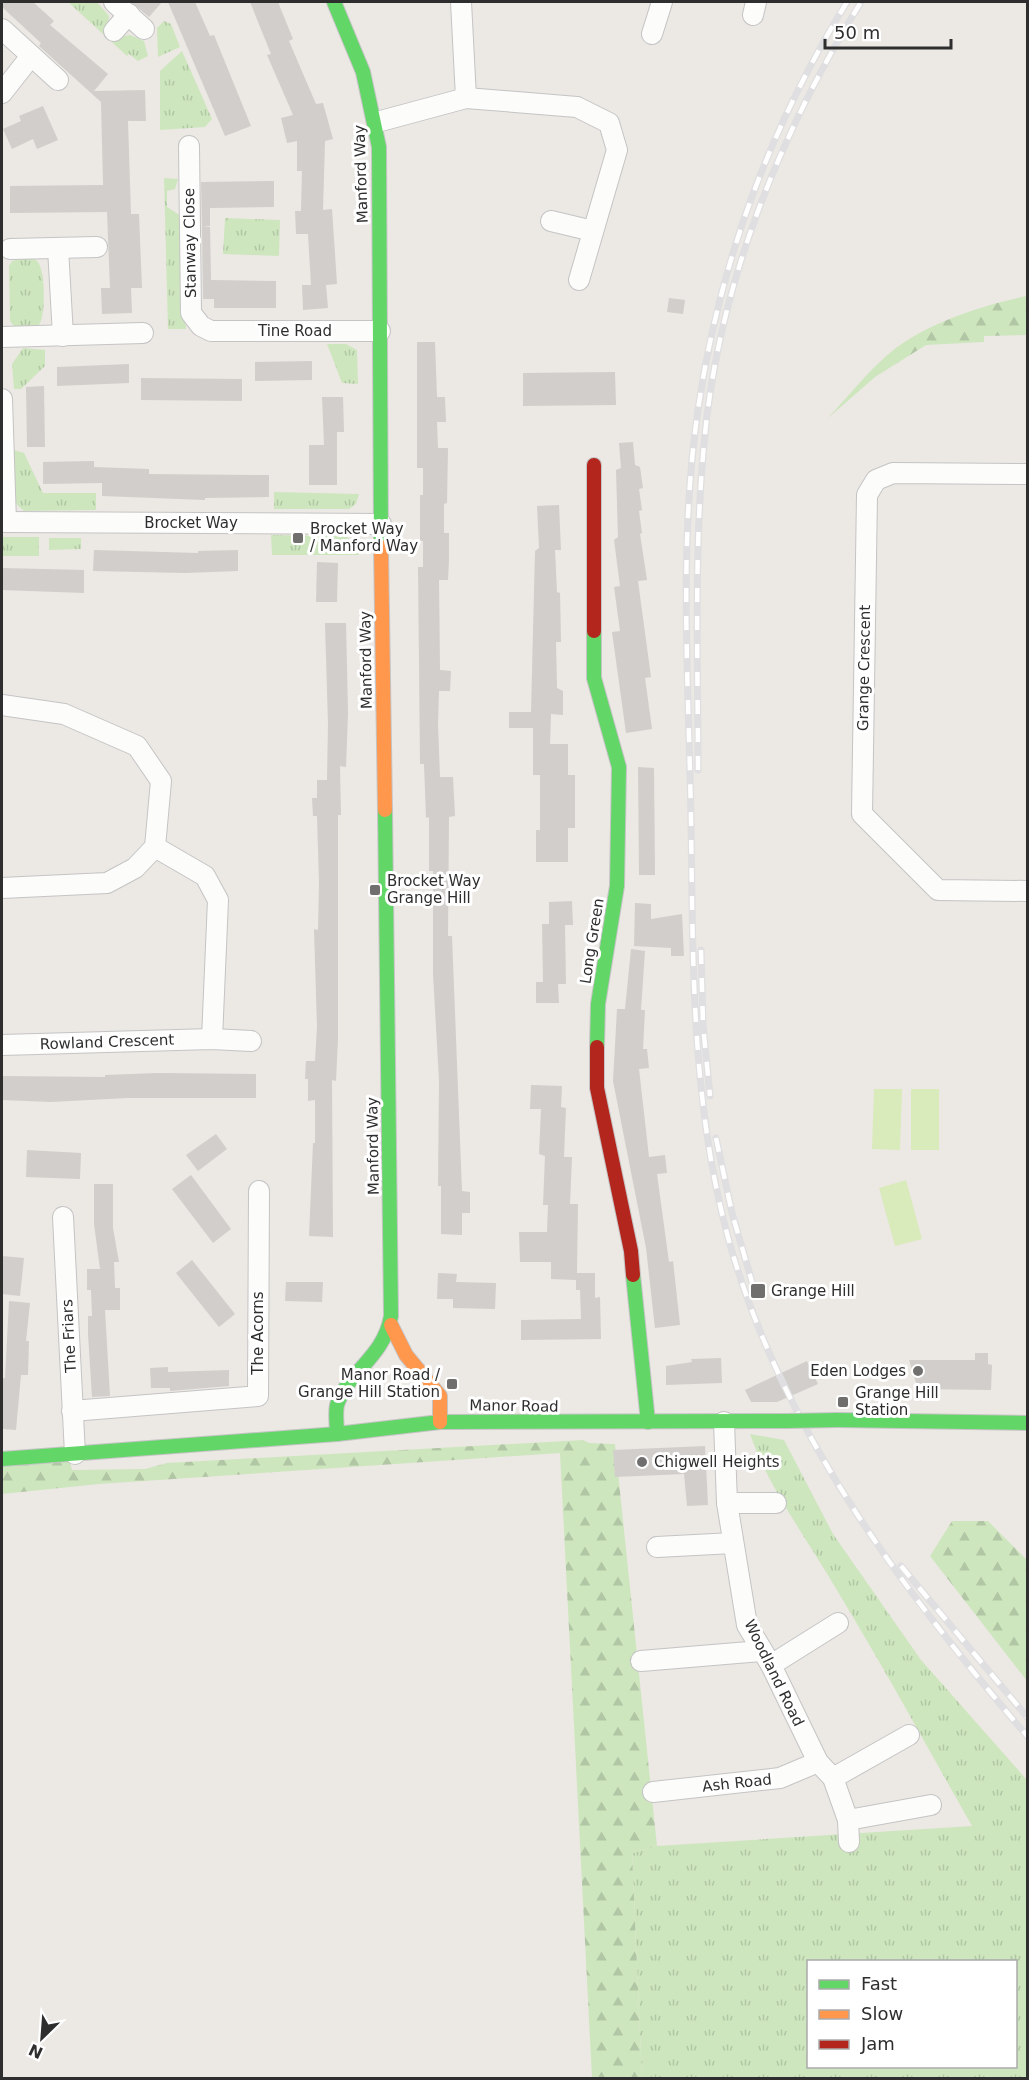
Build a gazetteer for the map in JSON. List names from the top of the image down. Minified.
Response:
{"streets":{"street":["Manford Way","Stanway Close","Tine Road","Brocket Way","Grange Crescent","Long Green","Rowland Crescent","The Acorns","The Friars","Manor Road","Woodland Road","Ash Road"]},"crossings":[["Manford Way","Tine Road"],["Manford Way","Brocket Way"],["Manford Way","Manor Road"],["Stanway Close","Tine Road"],["Long Green","Manor Road"],["The Acorns","The Friars"],["The Friars","Manor Road"],["Manor Road","Woodland Road"],["Woodland Road","Ash Road"]],"places":{"transit":["Brocket Way / Manford Way","Brocket Way Grange Hill","Grange Hill","Manor Road / Grange Hill Station","Grange Hill Station"],"other":["Eden Lodges","Chigwell Heights"]},"legend":["Fast","Slow","Jam"],"scale_bar":"50 m","north":"bottom left"}
